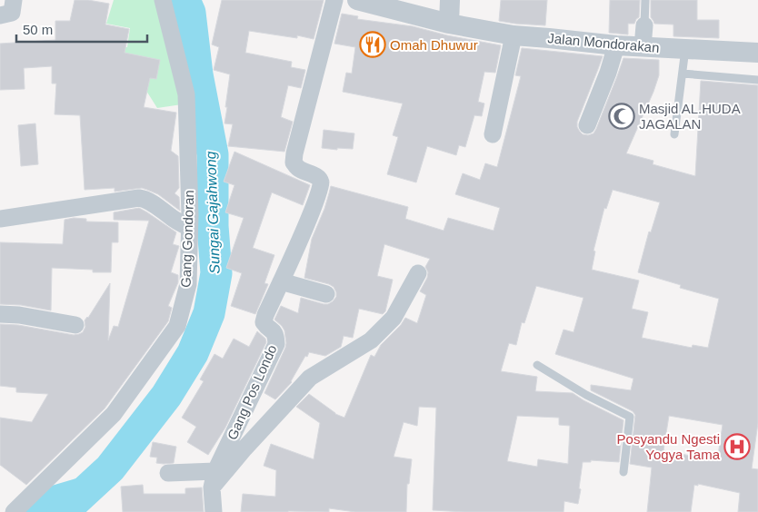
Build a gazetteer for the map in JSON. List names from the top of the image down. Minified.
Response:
{"streets":{"street":["Jalan Mondorakan","Gang Gondoran","Gang Pos Londo"]},"water":["Sungai Gajahwong"],"places":{"restaurant":["Omah Dhuwur"],"mosque":["Masjid AL.HUDA JAGALAN"],"hospital":["Posyandu Ngesti Yogya Tama"]},"scale_bar":"50 m"}
